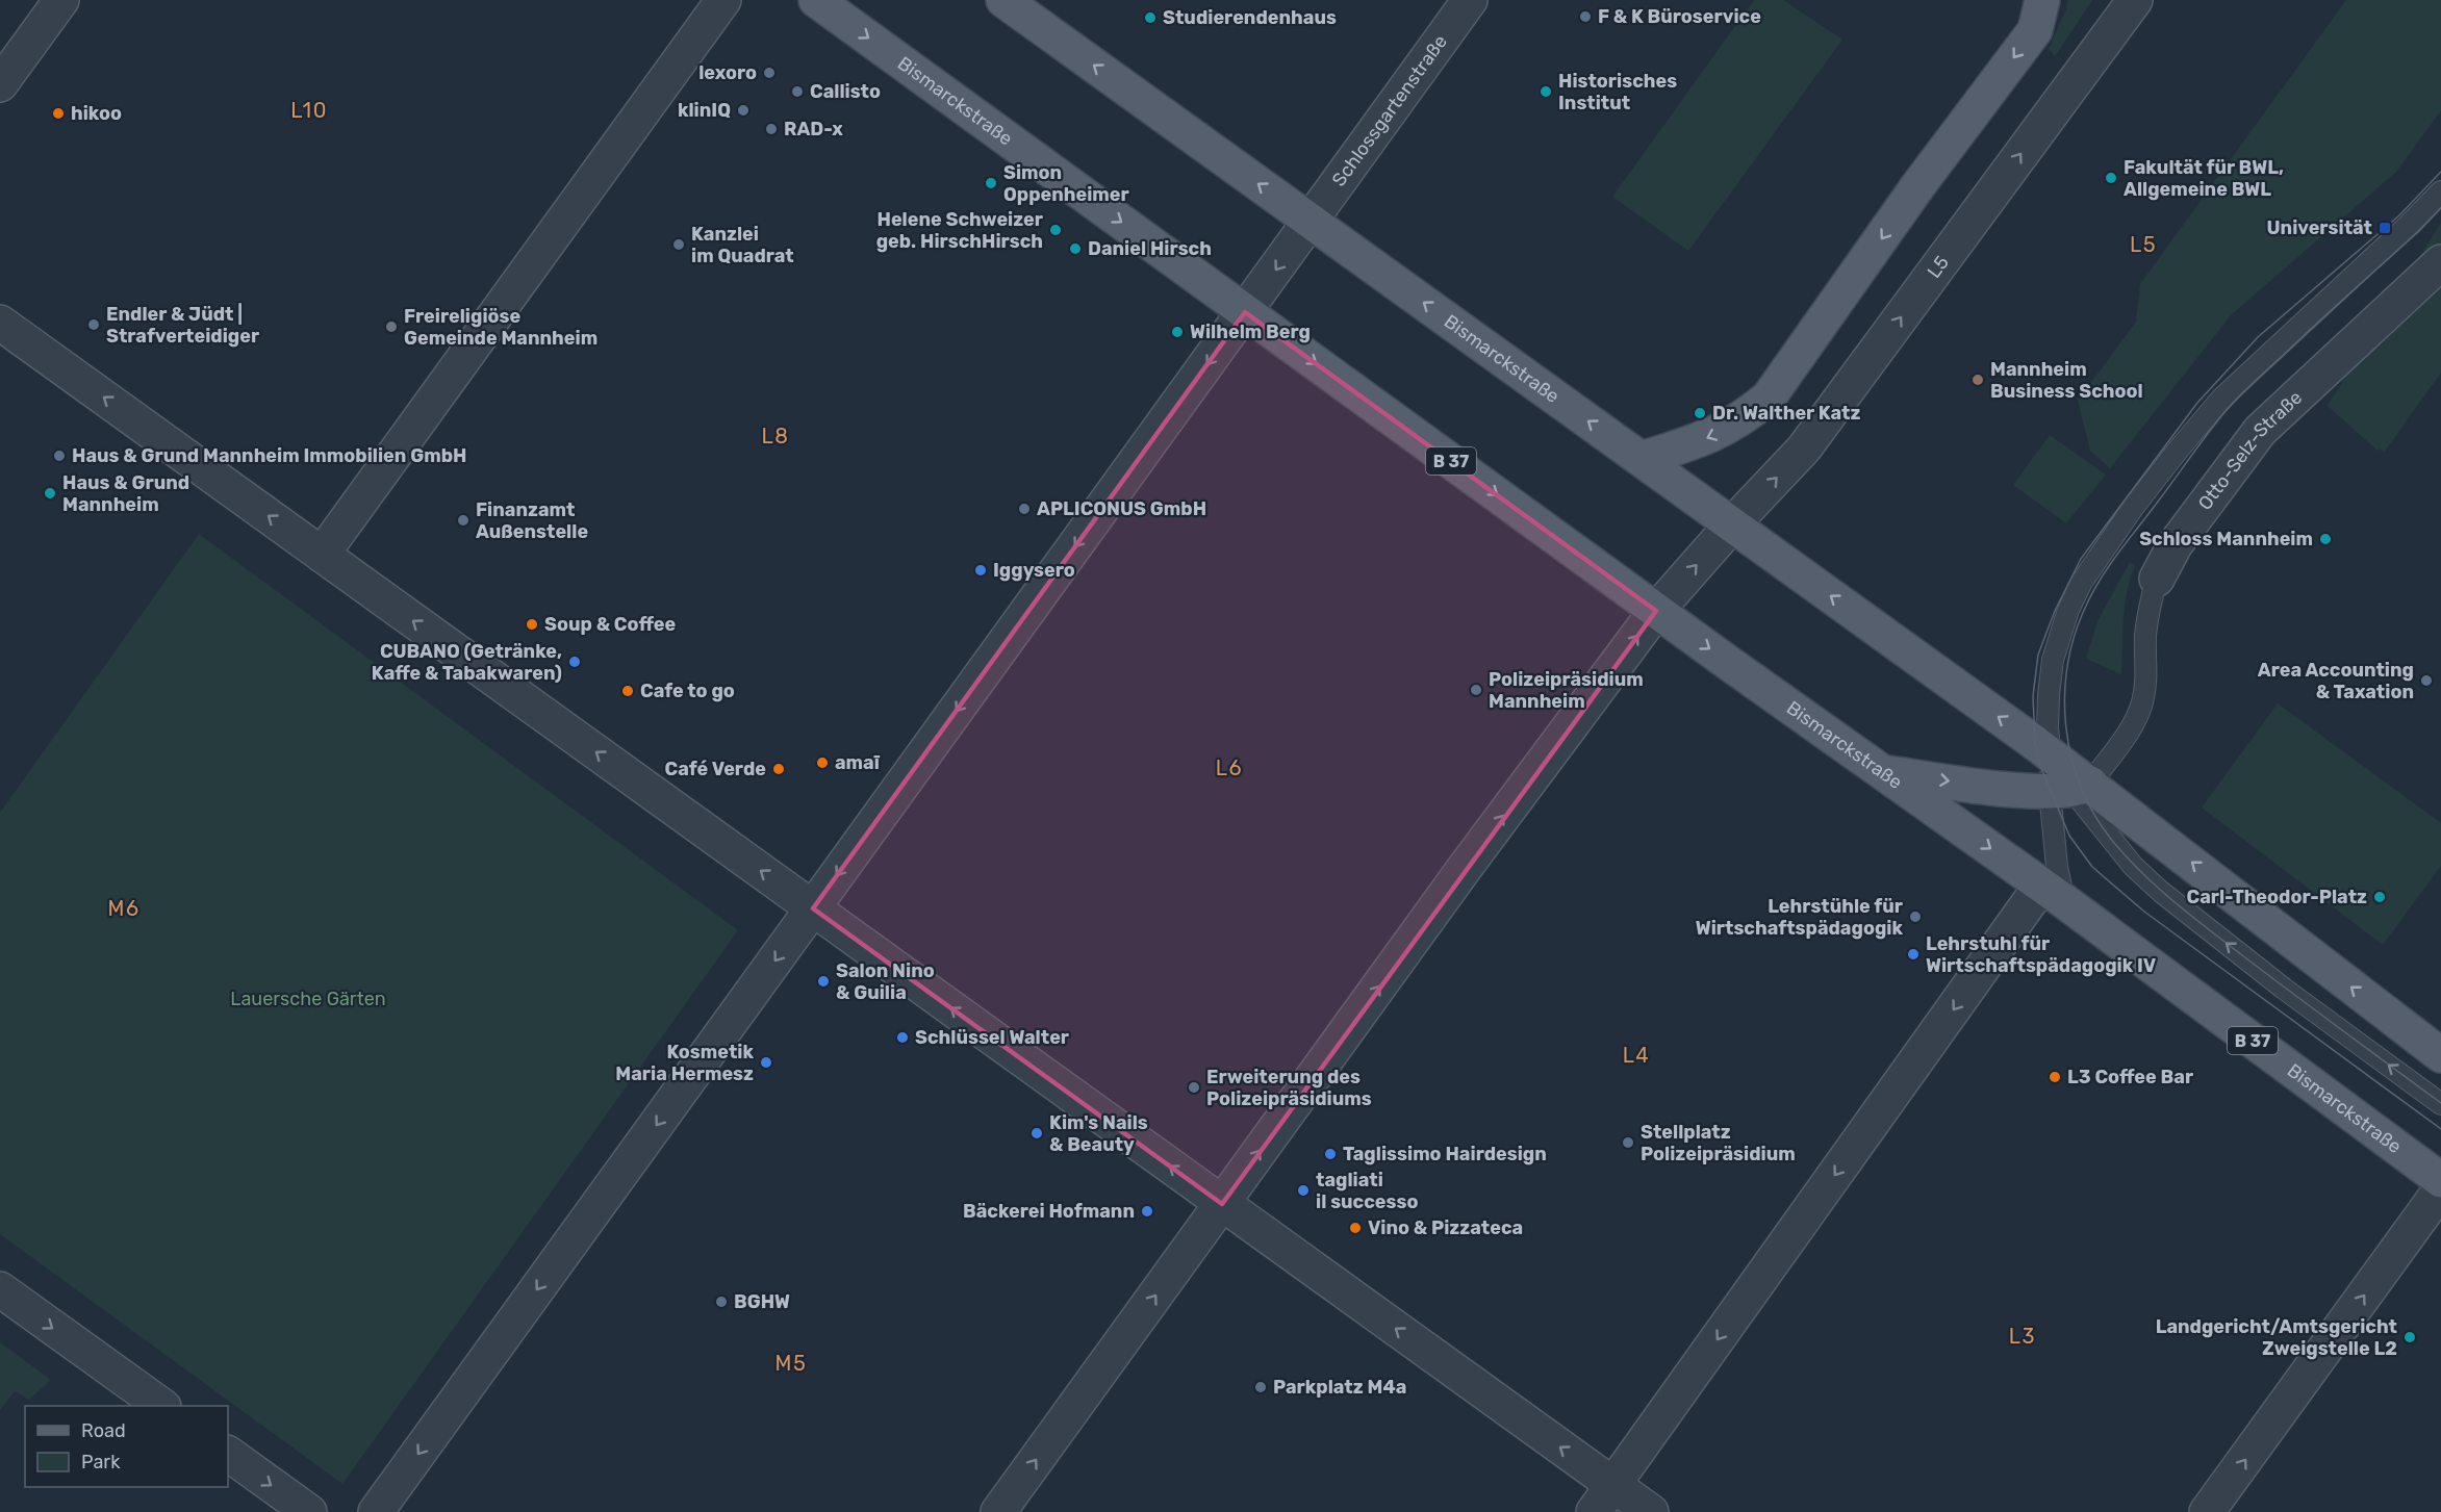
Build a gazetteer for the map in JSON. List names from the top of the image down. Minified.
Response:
{"streets":{"main road":["Bismarckstraße","B 37"],"street":["Schlossgartenstraße","L5","Otto-Selz-Straße"]},"crossings":[["Bismarckstraße","Schlossgartenstraße"],["Bismarckstraße","L5"],["Bismarckstraße","Otto-Selz-Straße"]],"one_way":["L5"],"districts":["L10","L5","L8","L6","M6","L4","L3","M5"],"parks":["Lauersche Gärten"],"places":{"other":["F & K Büroservice","Studierendenhaus","lexoro","Callisto","Historisches Institut","klinIQ","hikoo","RAD-x","Fakultät für BWL, Allgemeine BWL","Simon Oppenheimer","Helene Schweizer geb. HirschHirsch","Kanzlei im Quadrat","Daniel Hirsch","Endler & Jüdt | Strafverteidiger","Freireligiöse Gemeinde Mannheim","Wilhelm Berg","Mannheim Business School","Dr. Walther Katz","Haus & Grund Mannheim Immobilien GmbH","Haus & Grund Mannheim","APLICONUS GmbH","Finanzamt Außenstelle","Schloss Mannheim","Iggysero","Soup & Coffee","CUBANO (Getränke, Kaffe & Tabakwaren)","Area Accounting & Taxation","Polizeipräsidium Mannheim","Cafe to go","amaī","Café Verde","Carl-Theodor-Platz","Lehrstühle für Wirtschaftspädagogik","Lehrstuhl für Wirtschaftspädagogik IV","Salon Nino & Guilia","Schlüssel Walter","Kosmetik Maria Hermesz","L3 Coffee Bar","Erweiterung des Polizeipräsidiums","Kim's Nails & Beauty","Stellplatz Polizeipräsidium","Taglissimo Hairdesign","tagliati il successo","Bäckerei Hofmann","Vino & Pizzateca","BGHW","Landgericht/Amtsgericht Zweigstelle L2","Parkplatz M4a"],"transit":["Universität"]},"legend":["Road","Park"]}
